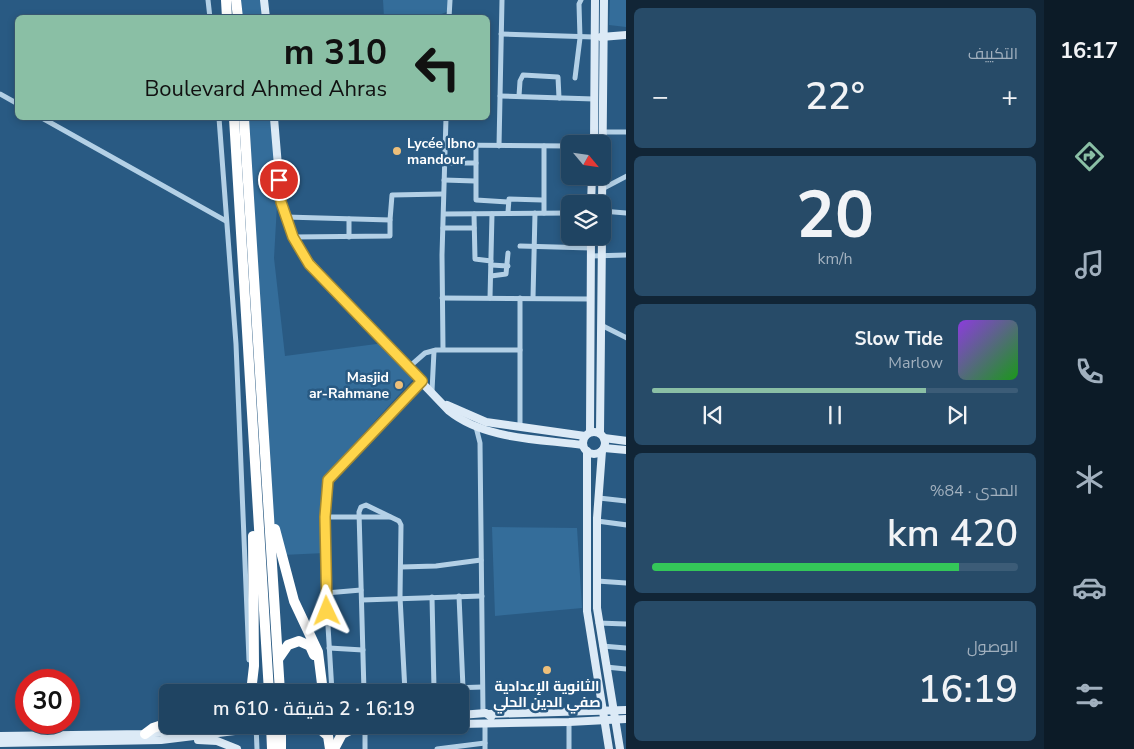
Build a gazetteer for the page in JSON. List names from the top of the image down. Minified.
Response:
{"places":["Lycée Ibno mandour","Masjid ar-Rahmane","الثانوية الإعدادية صفي الدين الحلي"],"north":"bottom right","page":{"tabs":"16:17","tile":["التكييف",["20","km/h"],["المدى · 84%","420 km"],["الوصول","16:19"]],"turn":["310 m","Boulevard Ahmed Ahras"],"heat":["−","22°","+"],"song":["Slow Tide","Marlow"],"limit":"30","trip":"16:19 · 2 دقيقة · 610 m"}}
